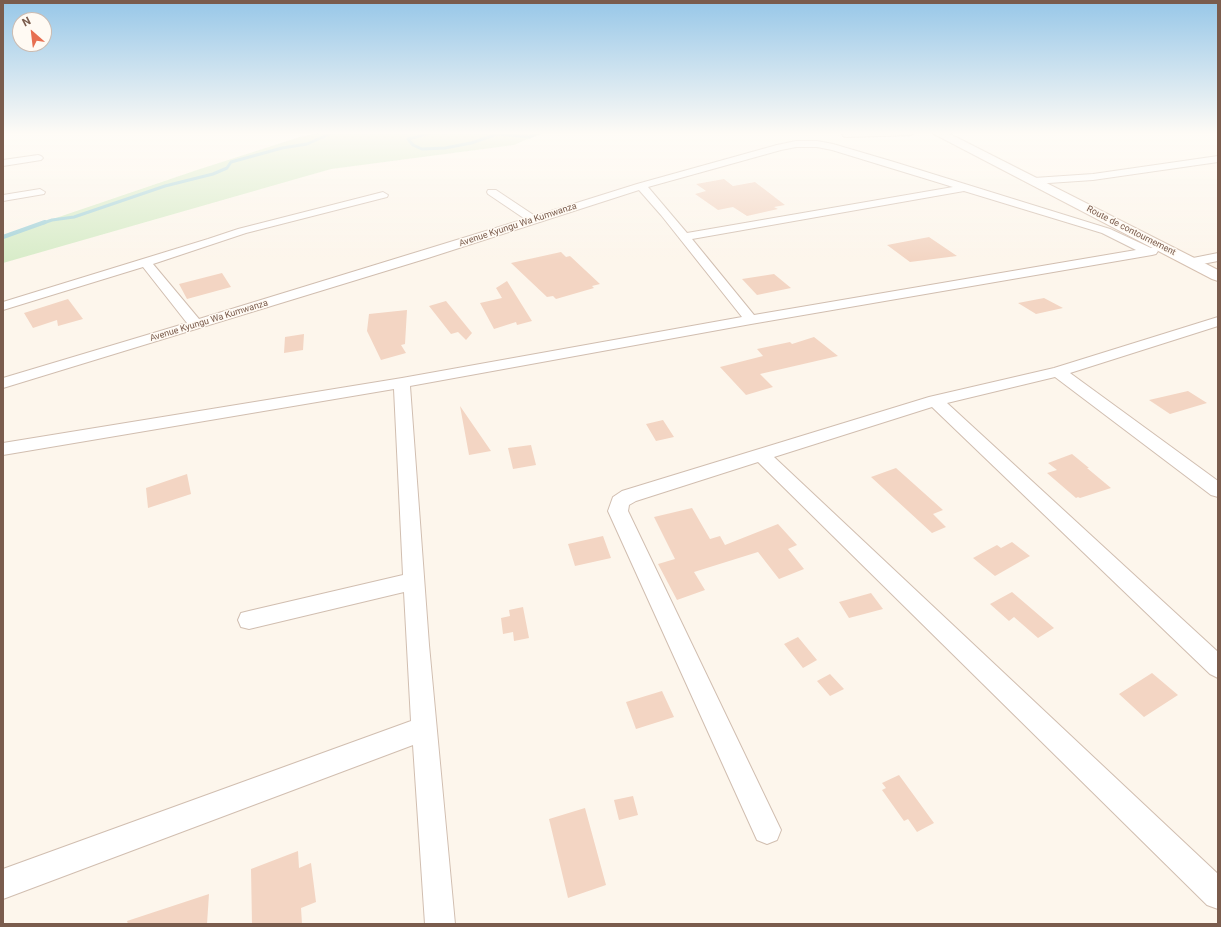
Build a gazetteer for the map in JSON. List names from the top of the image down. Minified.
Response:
{"streets":{"street":["Avenue Kyungu Wa Kumwanza","Route de contournement"]},"north":"top left"}
